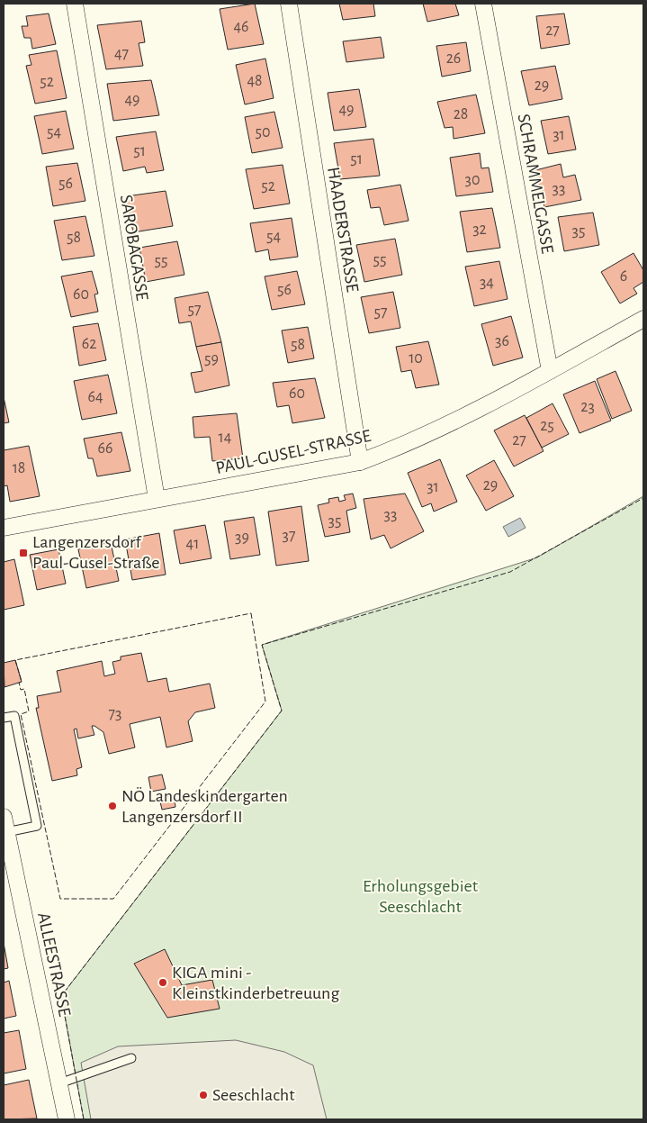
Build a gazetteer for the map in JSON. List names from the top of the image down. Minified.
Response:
{"streets":{"street":["SCHRAMMELGASSE","HAADERSTRASSE","SAROBAGASSE","PAUL-GUSEL-STRASSE","ALLEESTRASSE"]},"crossings":[["SCHRAMMELGASSE","PAUL-GUSEL-STRASSE"],["HAADERSTRASSE","PAUL-GUSEL-STRASSE"],["SAROBAGASSE","PAUL-GUSEL-STRASSE"]],"parks":["Erholungsgebiet Seeschlacht"],"places":{"transit":["Langenzersdorf Paul-Gusel-Straße"],"other":["NÖ Landeskindergarten Langenzersdorf II","KIGA mini - Kleinstkinderbetreuung","Seeschlacht"]},"house_numbers":["46","27","47","26","48","52","29","49","49","28","54","50","31","51","51","30","56","52","33","32","35","54","58","55","55","6","34","56","60","57","57","36","62","58","10","59","60","64","23","25","14","27","66","18","29","31","33","35","37","39","41","73"]}
